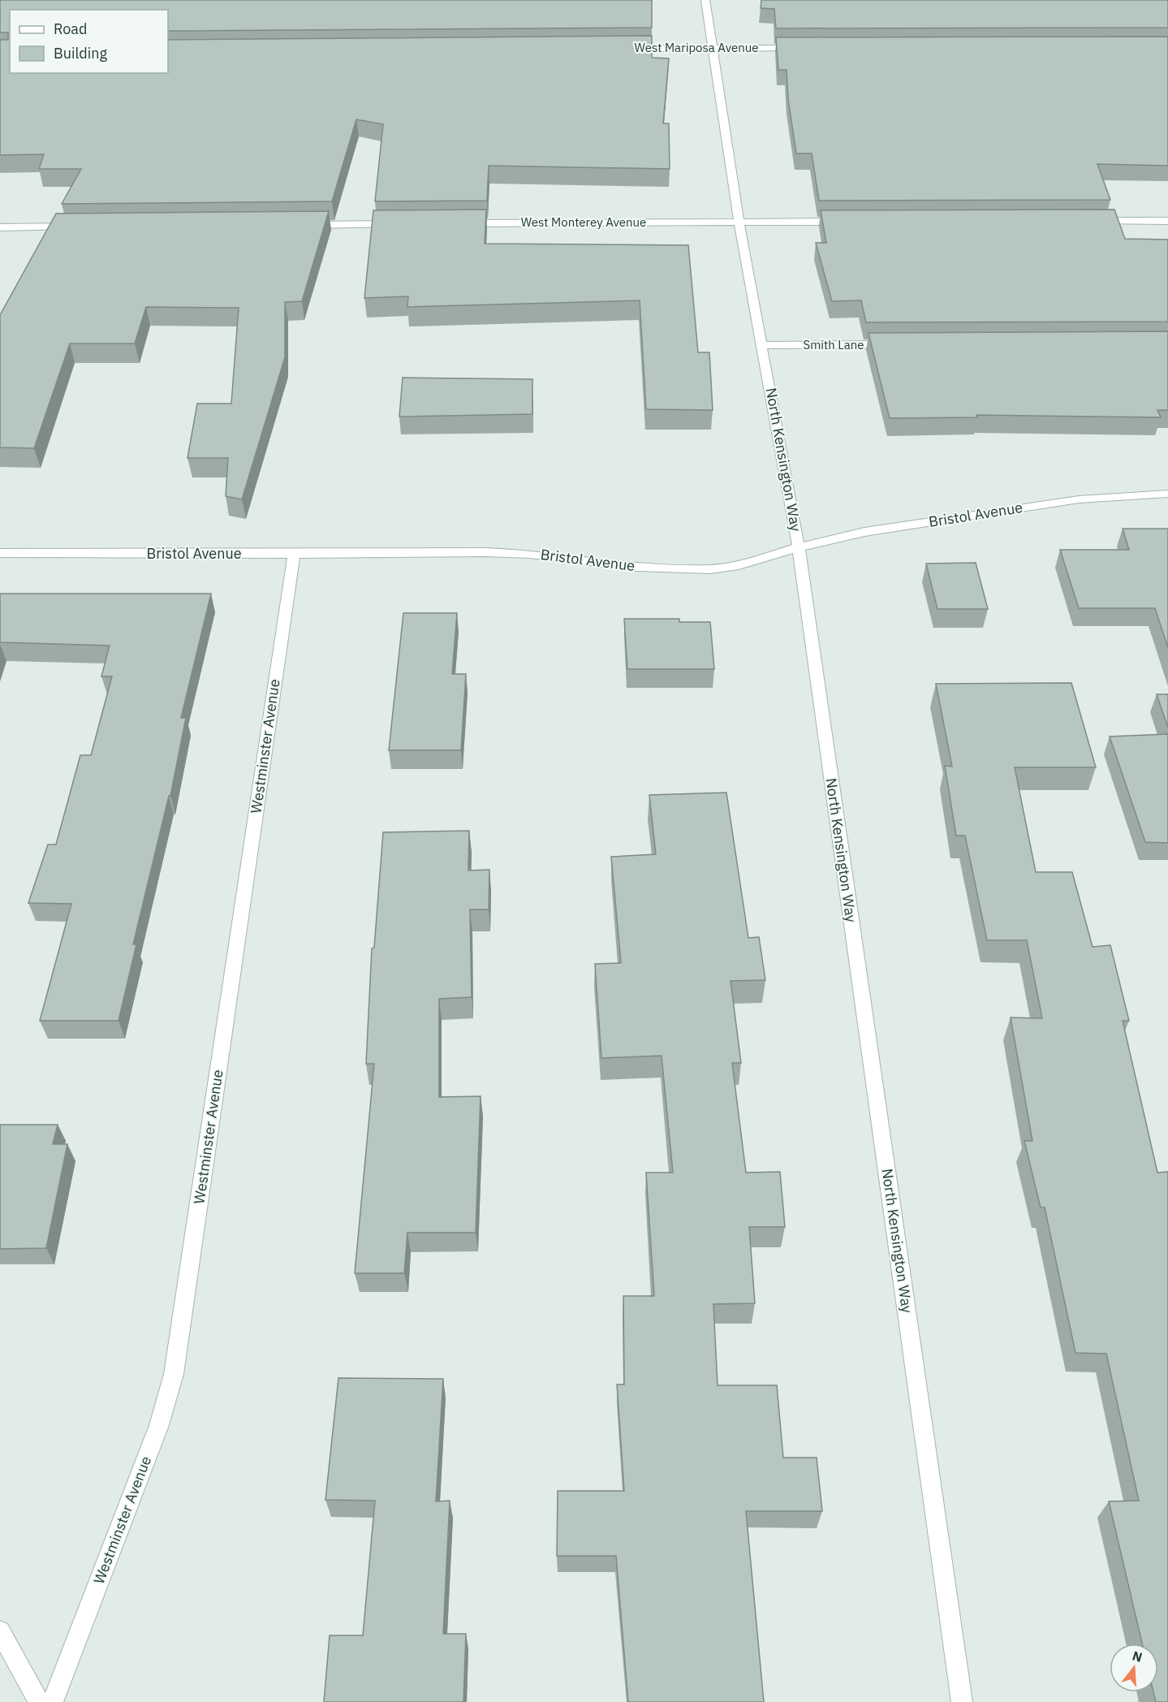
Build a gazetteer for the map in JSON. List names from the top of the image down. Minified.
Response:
{"streets":{"street":["West Mariposa Avenue","West Monterey Avenue","Smith Lane","North Kensington Way","Bristol Avenue","Westminster Avenue"]},"crossings":[["West Mariposa Avenue","North Kensington Way"],["West Monterey Avenue","North Kensington Way"],["Smith Lane","North Kensington Way"],["North Kensington Way","Bristol Avenue"],["Bristol Avenue","Westminster Avenue"]],"legend":["Road","Building"],"north":"top"}
